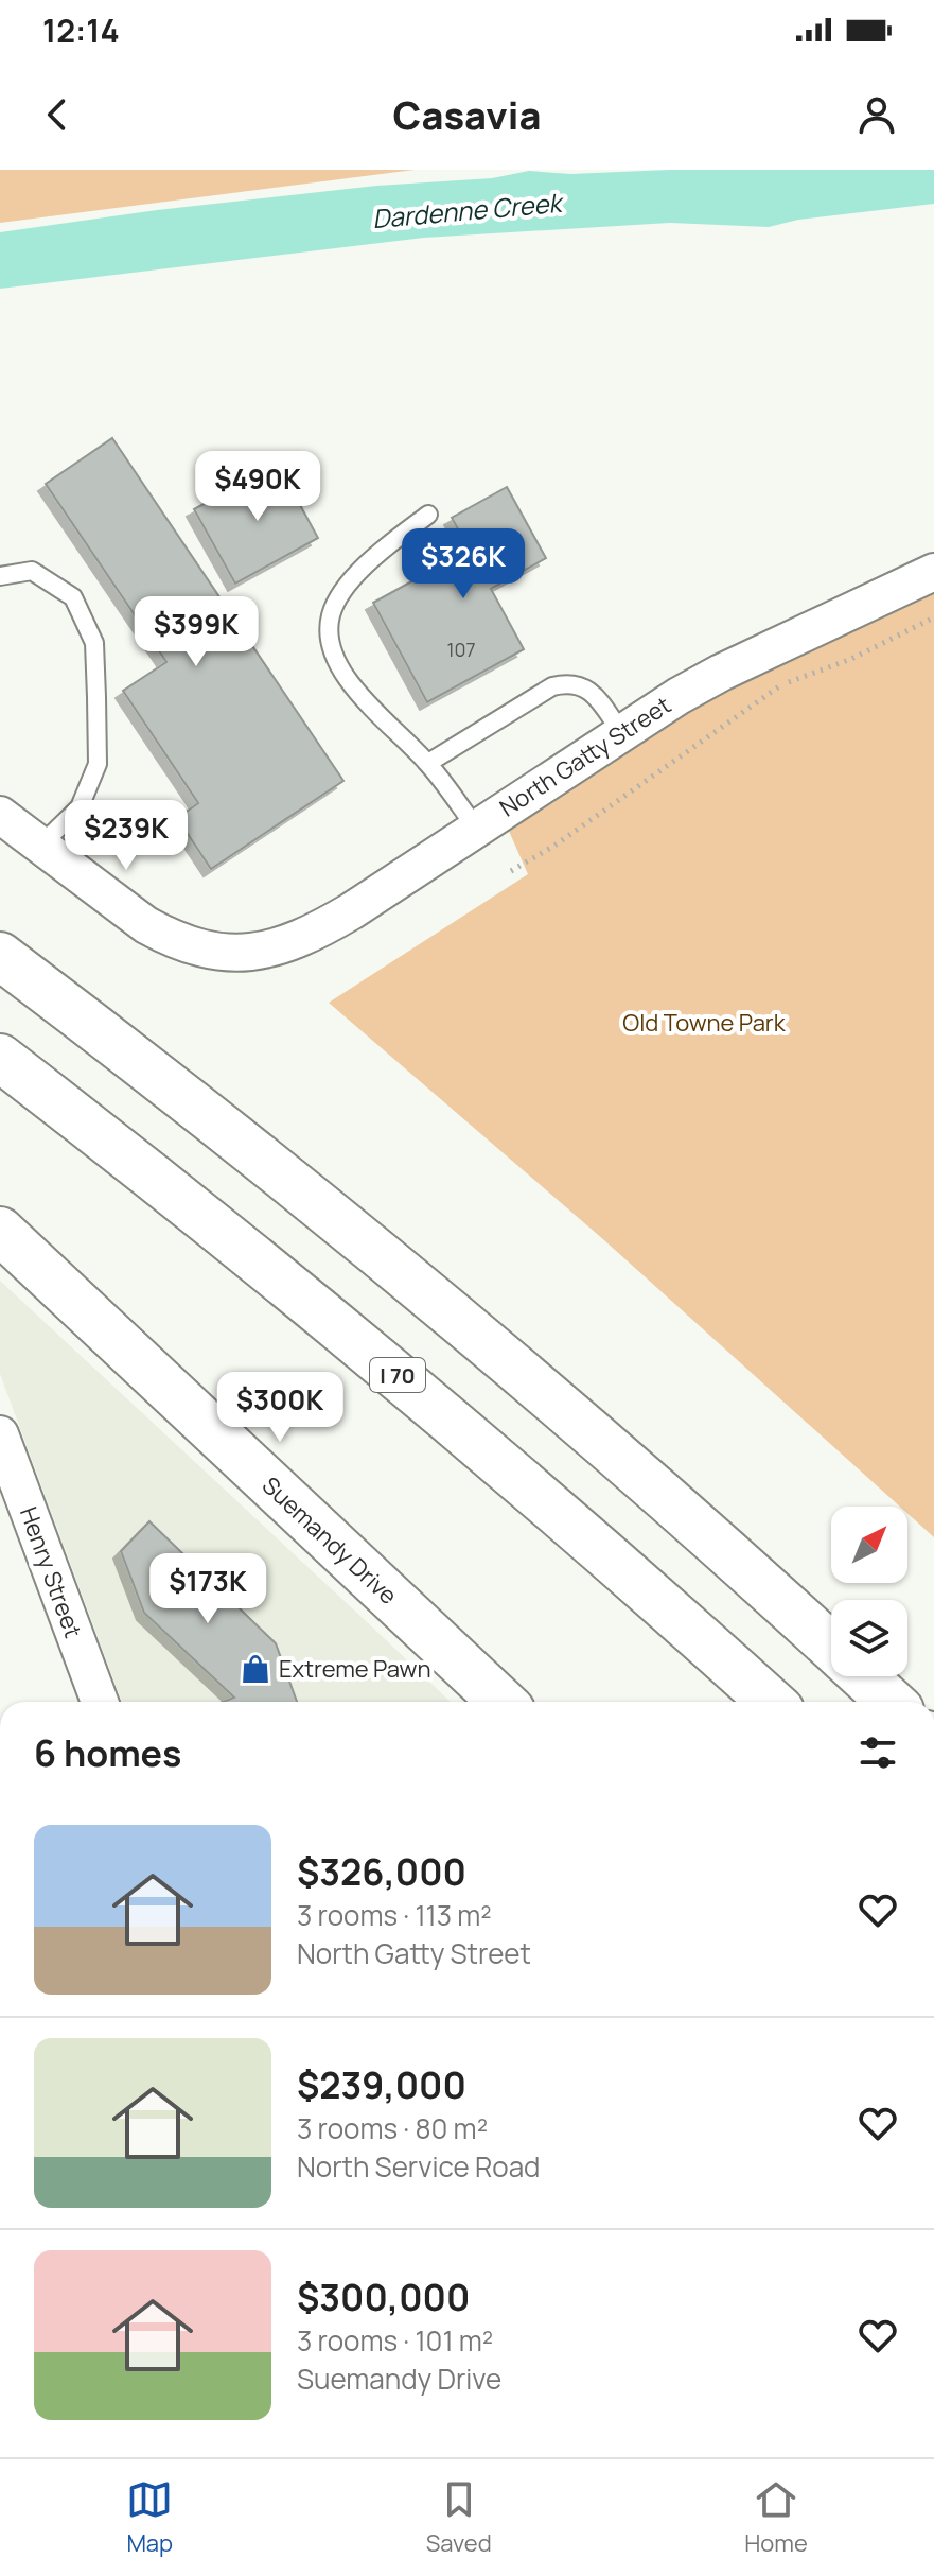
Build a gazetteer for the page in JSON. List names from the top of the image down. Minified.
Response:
{"streets":{"main road":["I 70","Suemandy Drive"],"street":["North Gatty Street","Henry Street"]},"water":["Dardenne Creek"],"parks":["Old Towne Park"],"places":{"shop":["Extreme Pawn"]},"house_numbers":["107"],"north":"top right","page":{"status":"12:14","header":"Casavia","price":["$490K","$326K","$399K","$239K","$300K","$173K"],"heading":"6 homes","list":[{"name":"$326,000","note":"3 rooms · 113 m² · North Gatty Street"},{"name":"$239,000","note":"3 rooms · 80 m² · North Service Road"},{"name":"$300,000","note":"3 rooms · 101 m² · Suemandy Drive"}],"tabs":["Map","Saved","Home"]}}
